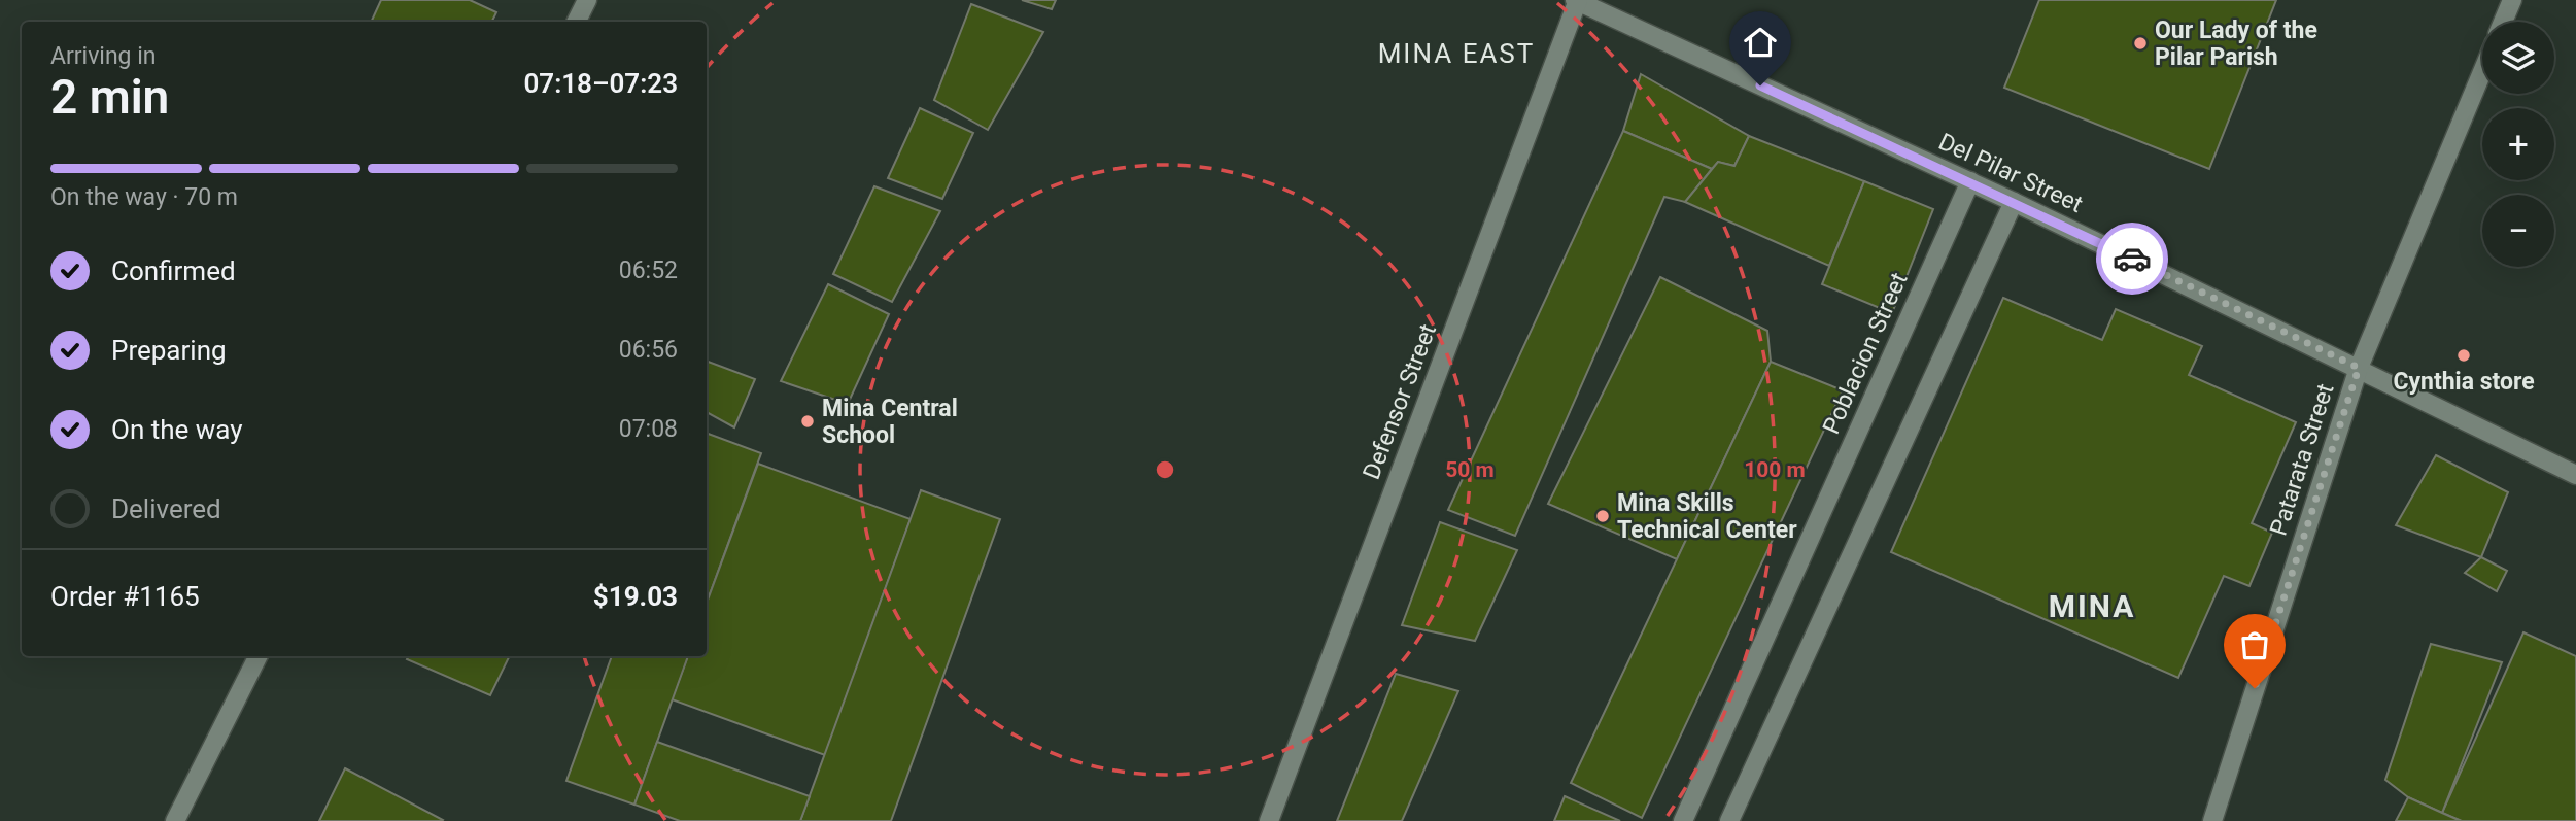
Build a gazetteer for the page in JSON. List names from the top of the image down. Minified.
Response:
{"streets":{"street":["Del Pilar Street","Poblacion Street","Defensor Street","Patarata Street"]},"crossings":[["Del Pilar Street","Poblacion Street"],["Del Pilar Street","Defensor Street"],["Del Pilar Street","Patarata Street"]],"districts":["MINA EAST","MINA"],"places":["Our Lady of the Pilar Parish","Cynthia store","Mina Central School","Mina Skills Technical Center"],"page":{"map_buttons":["+","−"],"heading":["2 min","Arriving in","07:18–07:23"],"panel":["Order #1165","$19.03"],"bar":"On the way · 70 m","list":[["Confirmed","06:52"],["Preparing","06:56"],["On the way","07:08"],"Delivered"]},"rings":["50 m","100 m"]}
